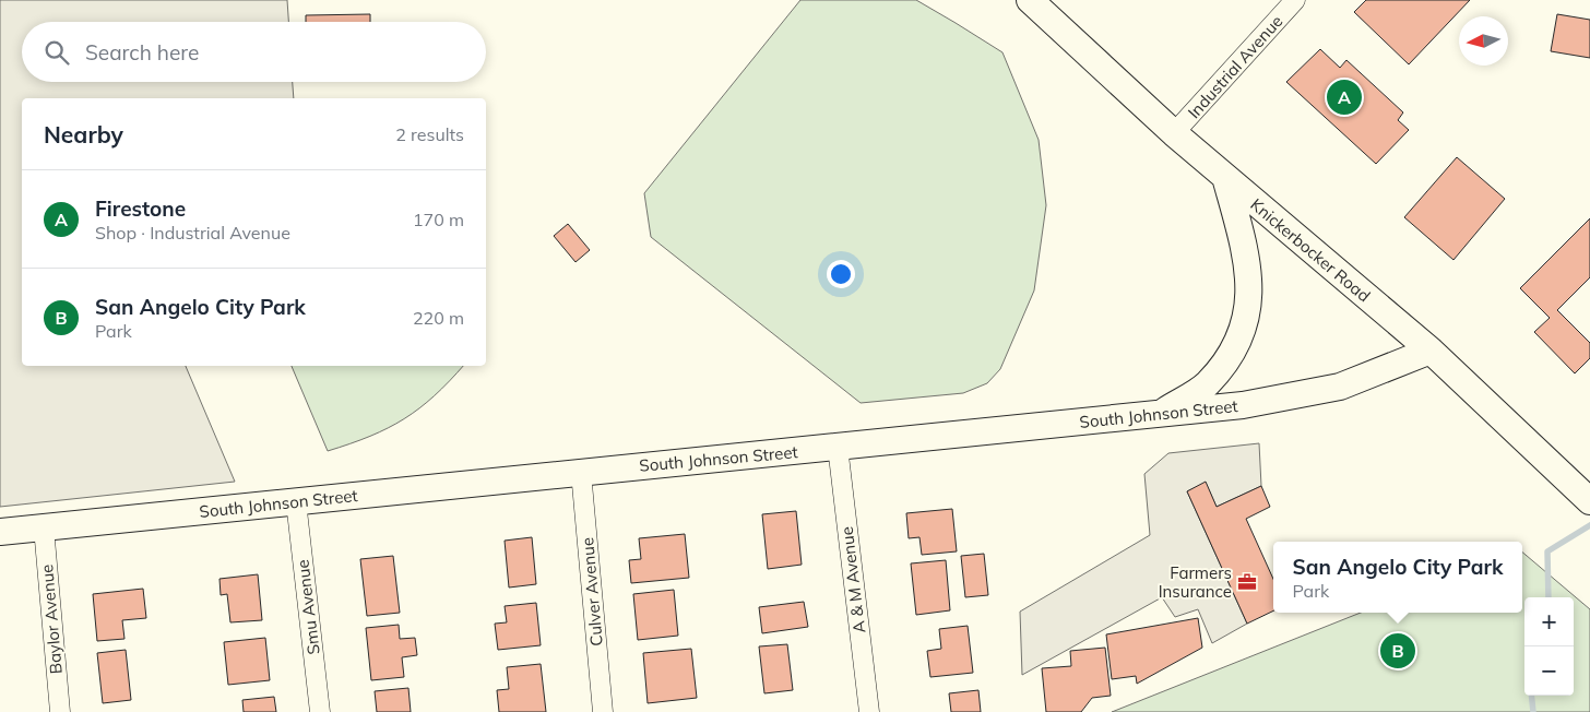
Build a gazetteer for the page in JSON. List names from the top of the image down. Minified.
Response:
{"streets":{"main road":["Knickerbocker Road","South Johnson Street"],"street":["Industrial Avenue","A & M Avenue","Culver Avenue","Smu Avenue","Baylor Avenue"]},"crossings":[["Industrial Avenue","Knickerbocker Road"],["Knickerbocker Road","South Johnson Street"],["South Johnson Street","A & M Avenue"],["South Johnson Street","Culver Avenue"],["South Johnson Street","Smu Avenue"],["South Johnson Street","Baylor Avenue"]],"places":{"office":["Farmers Insurance"]},"north":"left","page":{"search":"Search here","pins":["A","B"],"heading":["Nearby","2 results"],"list":[{"mark":"A","name":"Firestone","note":"Shop · Industrial Avenue","value":"170 m"},{"mark":"B","name":"San Angelo City Park","note":"Park","value":"220 m"}],"popup":["San Angelo City Park","Park"],"map_buttons":["+","−"]}}
